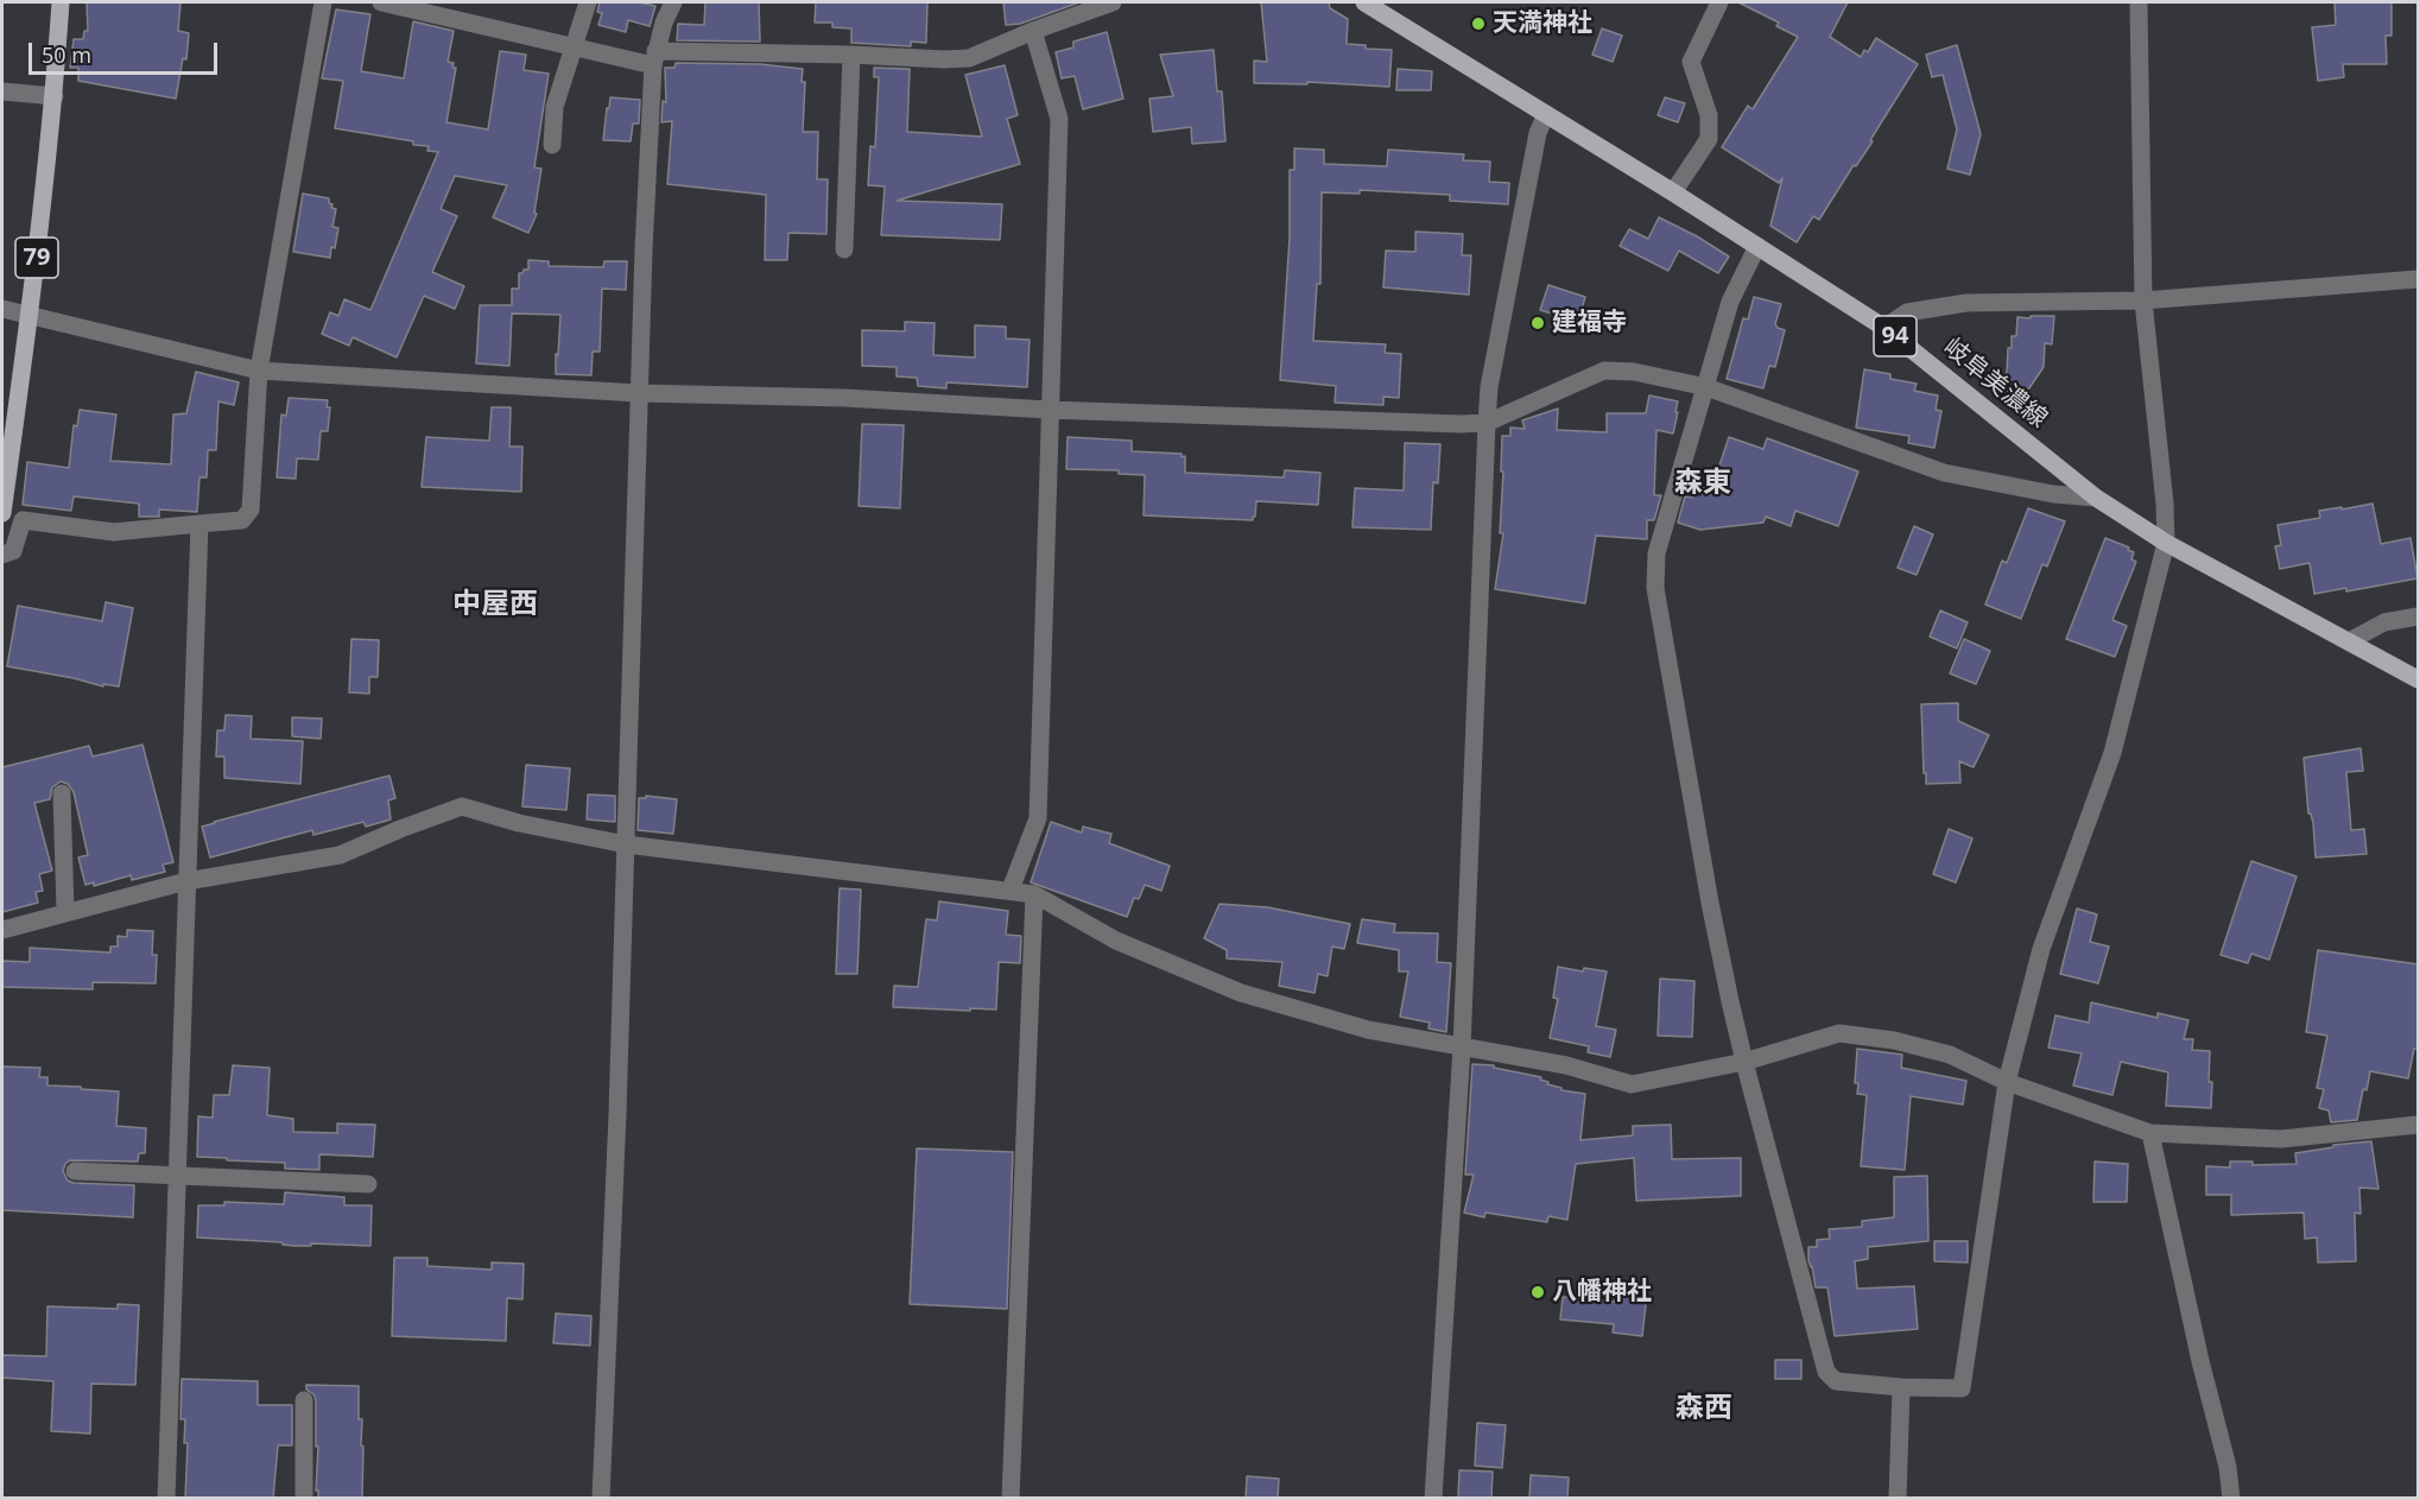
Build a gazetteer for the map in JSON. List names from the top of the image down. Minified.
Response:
{"streets":{"main road":["79","94","岐阜美濃線"]},"districts":["森東","中屋西","森西"],"places":["天満神社","建福寺","八幡神社"],"scale_bar":"50 m"}
